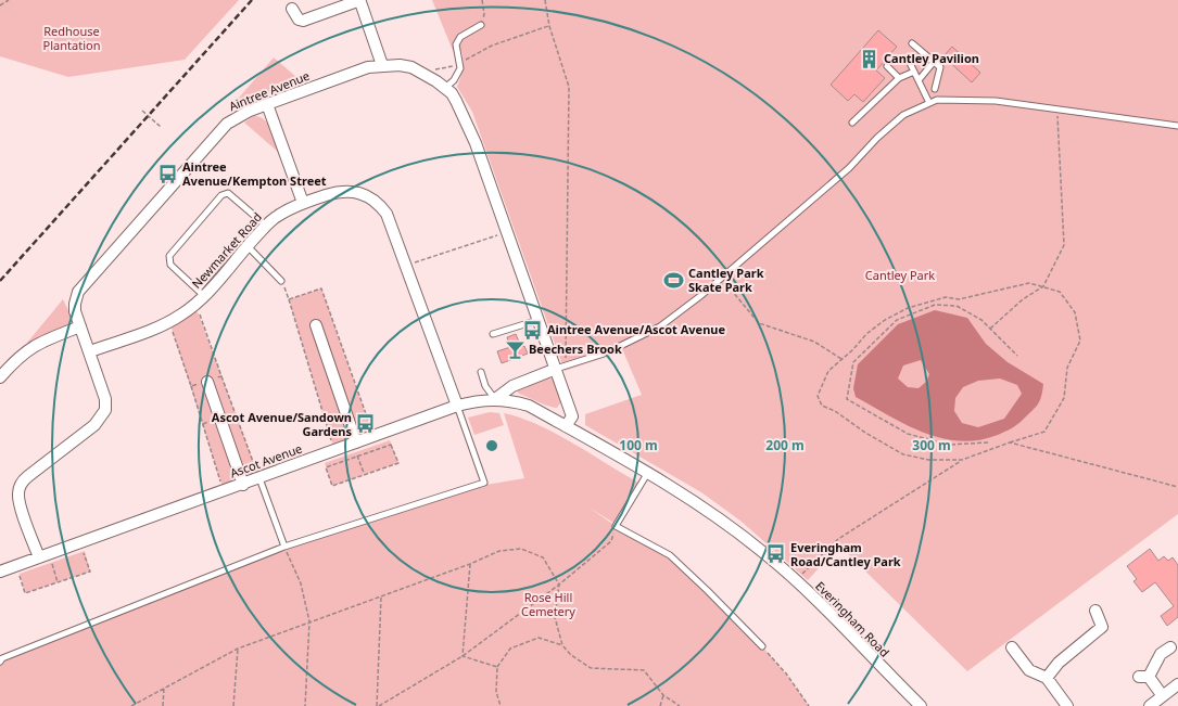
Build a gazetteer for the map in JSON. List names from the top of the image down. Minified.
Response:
{"streets":{"street":["Aintree Avenue","Newmarket Road","Ascot Avenue","Everingham Road"]},"crossings":[["Aintree Avenue","Newmarket Road"],["Aintree Avenue","Ascot Avenue"],["Aintree Avenue","Everingham Road"],["Newmarket Road","Ascot Avenue"],["Ascot Avenue","Everingham Road"]],"parks":["Redhouse Plantation","Cantley Park","Rose Hill Cemetery"],"places":{"building":["Cantley Pavilion"],"bus stop":["Aintree Avenue/Kempton Street","Aintree Avenue/Ascot Avenue","Ascot Avenue/Sandown Gardens","Everingham Road/Cantley Park"],"sports":["Cantley Park Skate Park"],"bar":["Beechers Brook"]},"rings":["100 m","200 m","300 m"]}
